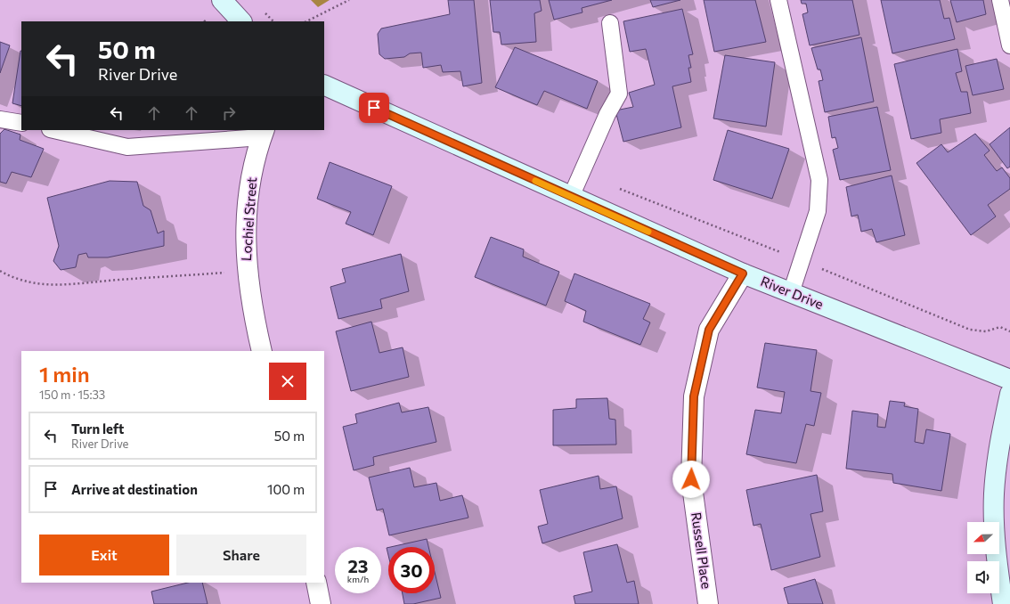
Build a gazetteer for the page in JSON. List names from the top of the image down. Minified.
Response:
{"streets":{"street":["Lochiel Street","River Drive","Russell Place"]},"crossings":[["River Drive","Russell Place"]],"north":"left","page":{"turn":["50 m","River Drive"],"heading":["1 min","150 m · 15:33"],"list":[{"name":"Turn left","note":"River Drive","value":"50 m"},{"name":"Arrive at destination","value":"100 m"}],"buttons":["Exit","Share"],"speed":"23 km/h","limit":"30"}}
